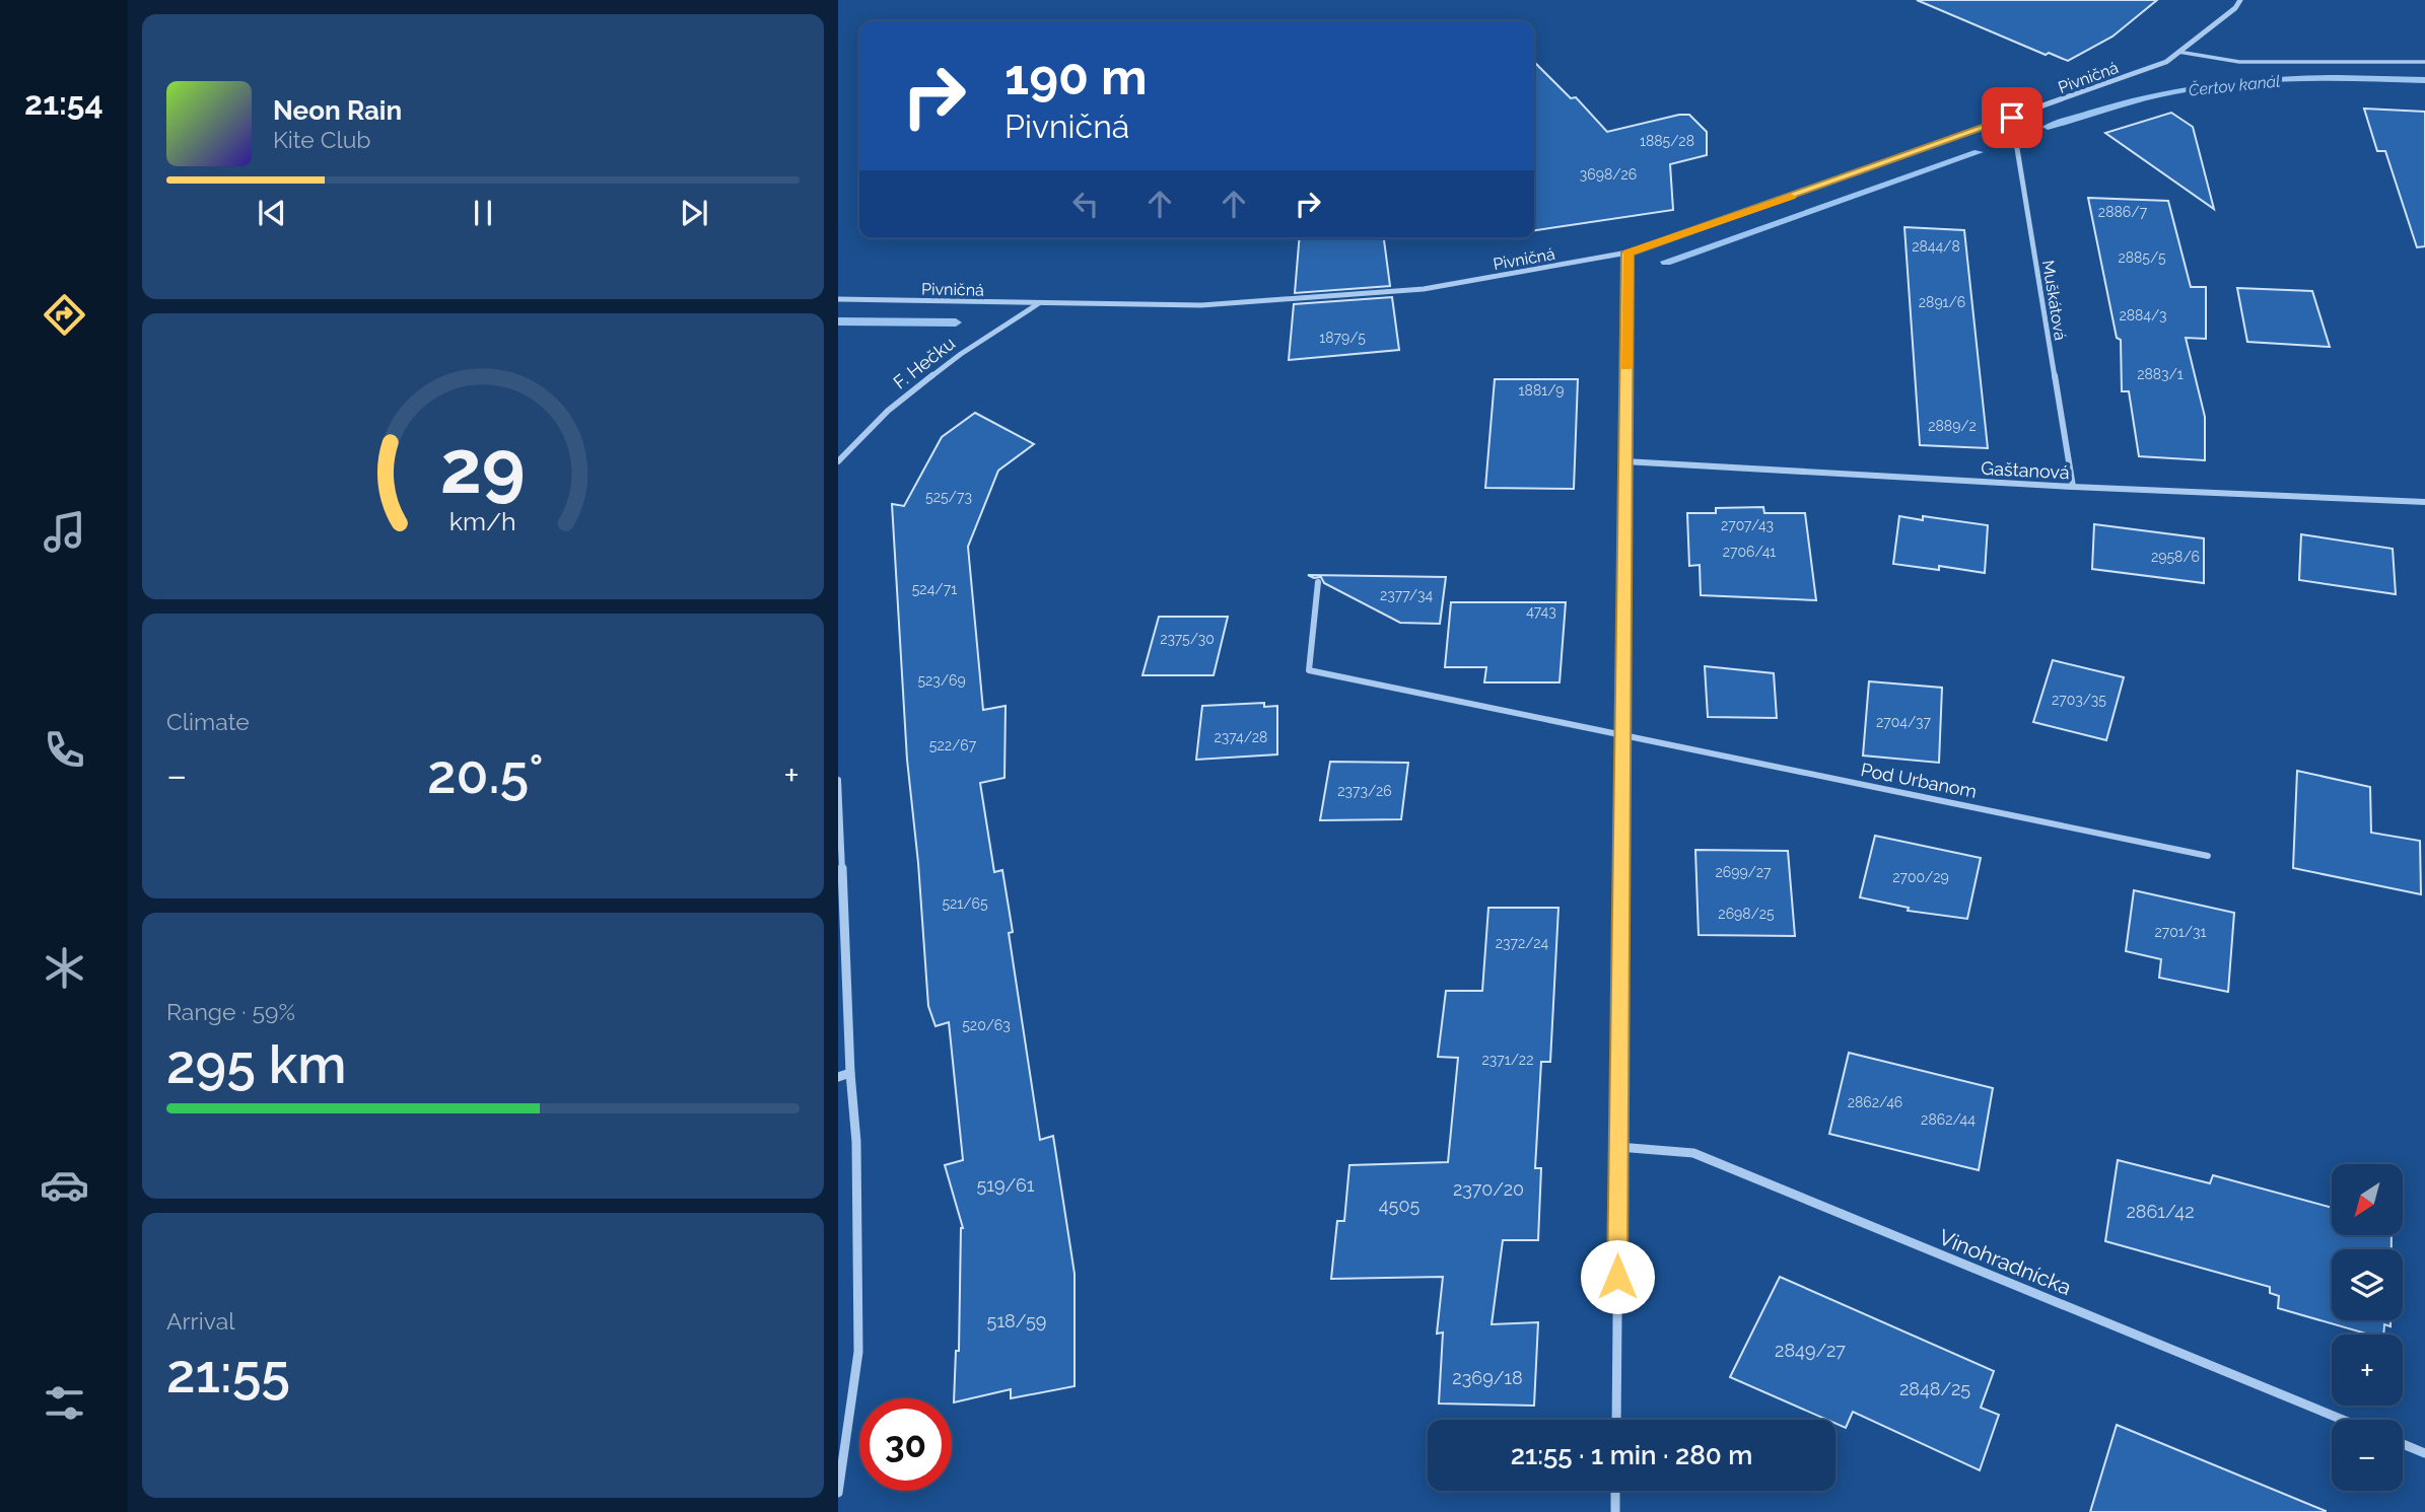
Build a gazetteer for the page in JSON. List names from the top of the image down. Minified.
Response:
{"streets":{"street":["Pivničná","Muškátová","F. Hečku","Gaštanová","Pod Urbanom","Vinohradnícka"]},"crossings":[["Pivničná","Muškátová"],["Pivničná","F. Hečku"],["Muškátová","Gaštanová"]],"water":["Čertov kanál"],"house_numbers":["1885/28","3698/26","2886/7","2844/8","2885/5","2891/6","2884/3","1879/5","2883/1","1881/9","2889/2","525/73","2707/43","2706/41","2958/6","524/71","2377/34","4743","2375/30","523/69","2703/35","2704/37","2374/28","522/67","2373/26","2699/27","2700/29","521/65","2698/25","2701/31","2372/24","520/63","2371/22","2862/46","2862/44","519/61","2370/20","4505","2861/42","518/59","2849/27","2369/18","2848/25"],"north":"bottom left","page":{"tabs":"21:54","turn":["190 m","Pivničná"],"song":["Neon Rain","Kite Club"],"tile":["Climate",["Range · 59%","295 km"],["Arrival","21:55"]],"heat":["−","20.5°","+"],"map_buttons":["+","−"],"limit":"30","trip":"21:55 · 1 min · 280 m","gauge":["29","km/h"]}}
